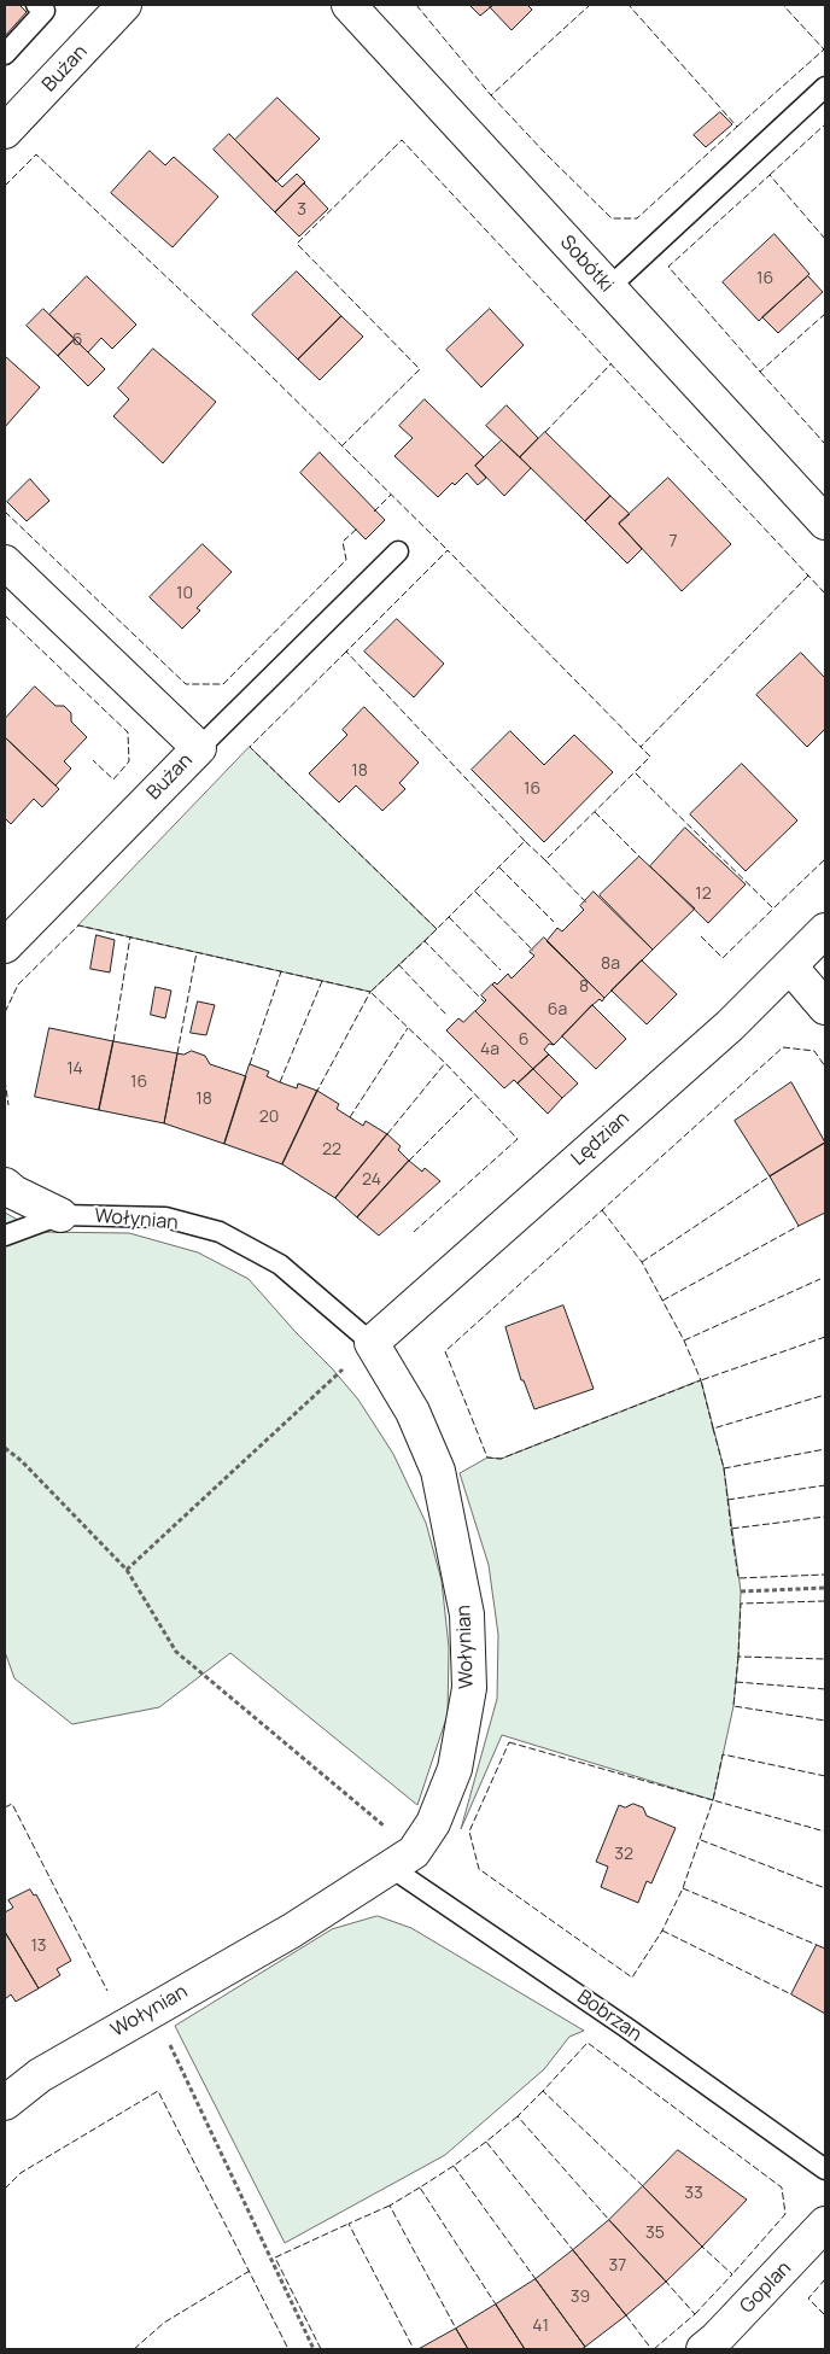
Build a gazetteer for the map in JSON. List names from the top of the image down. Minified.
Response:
{"streets":{"street":["Bużan","Sobótki","Lędzian","Wołynian","Goplan"],"lane":["Bobrzan"]},"crossings":[["Lędzian","Wołynian"],["Wołynian","Bobrzan"]],"house_numbers":["3","16","6","7","10","18","16","12","8a","8","6a","6","4a","14","16","18","20","22","24","32","13","33","35","37","39","41"]}
